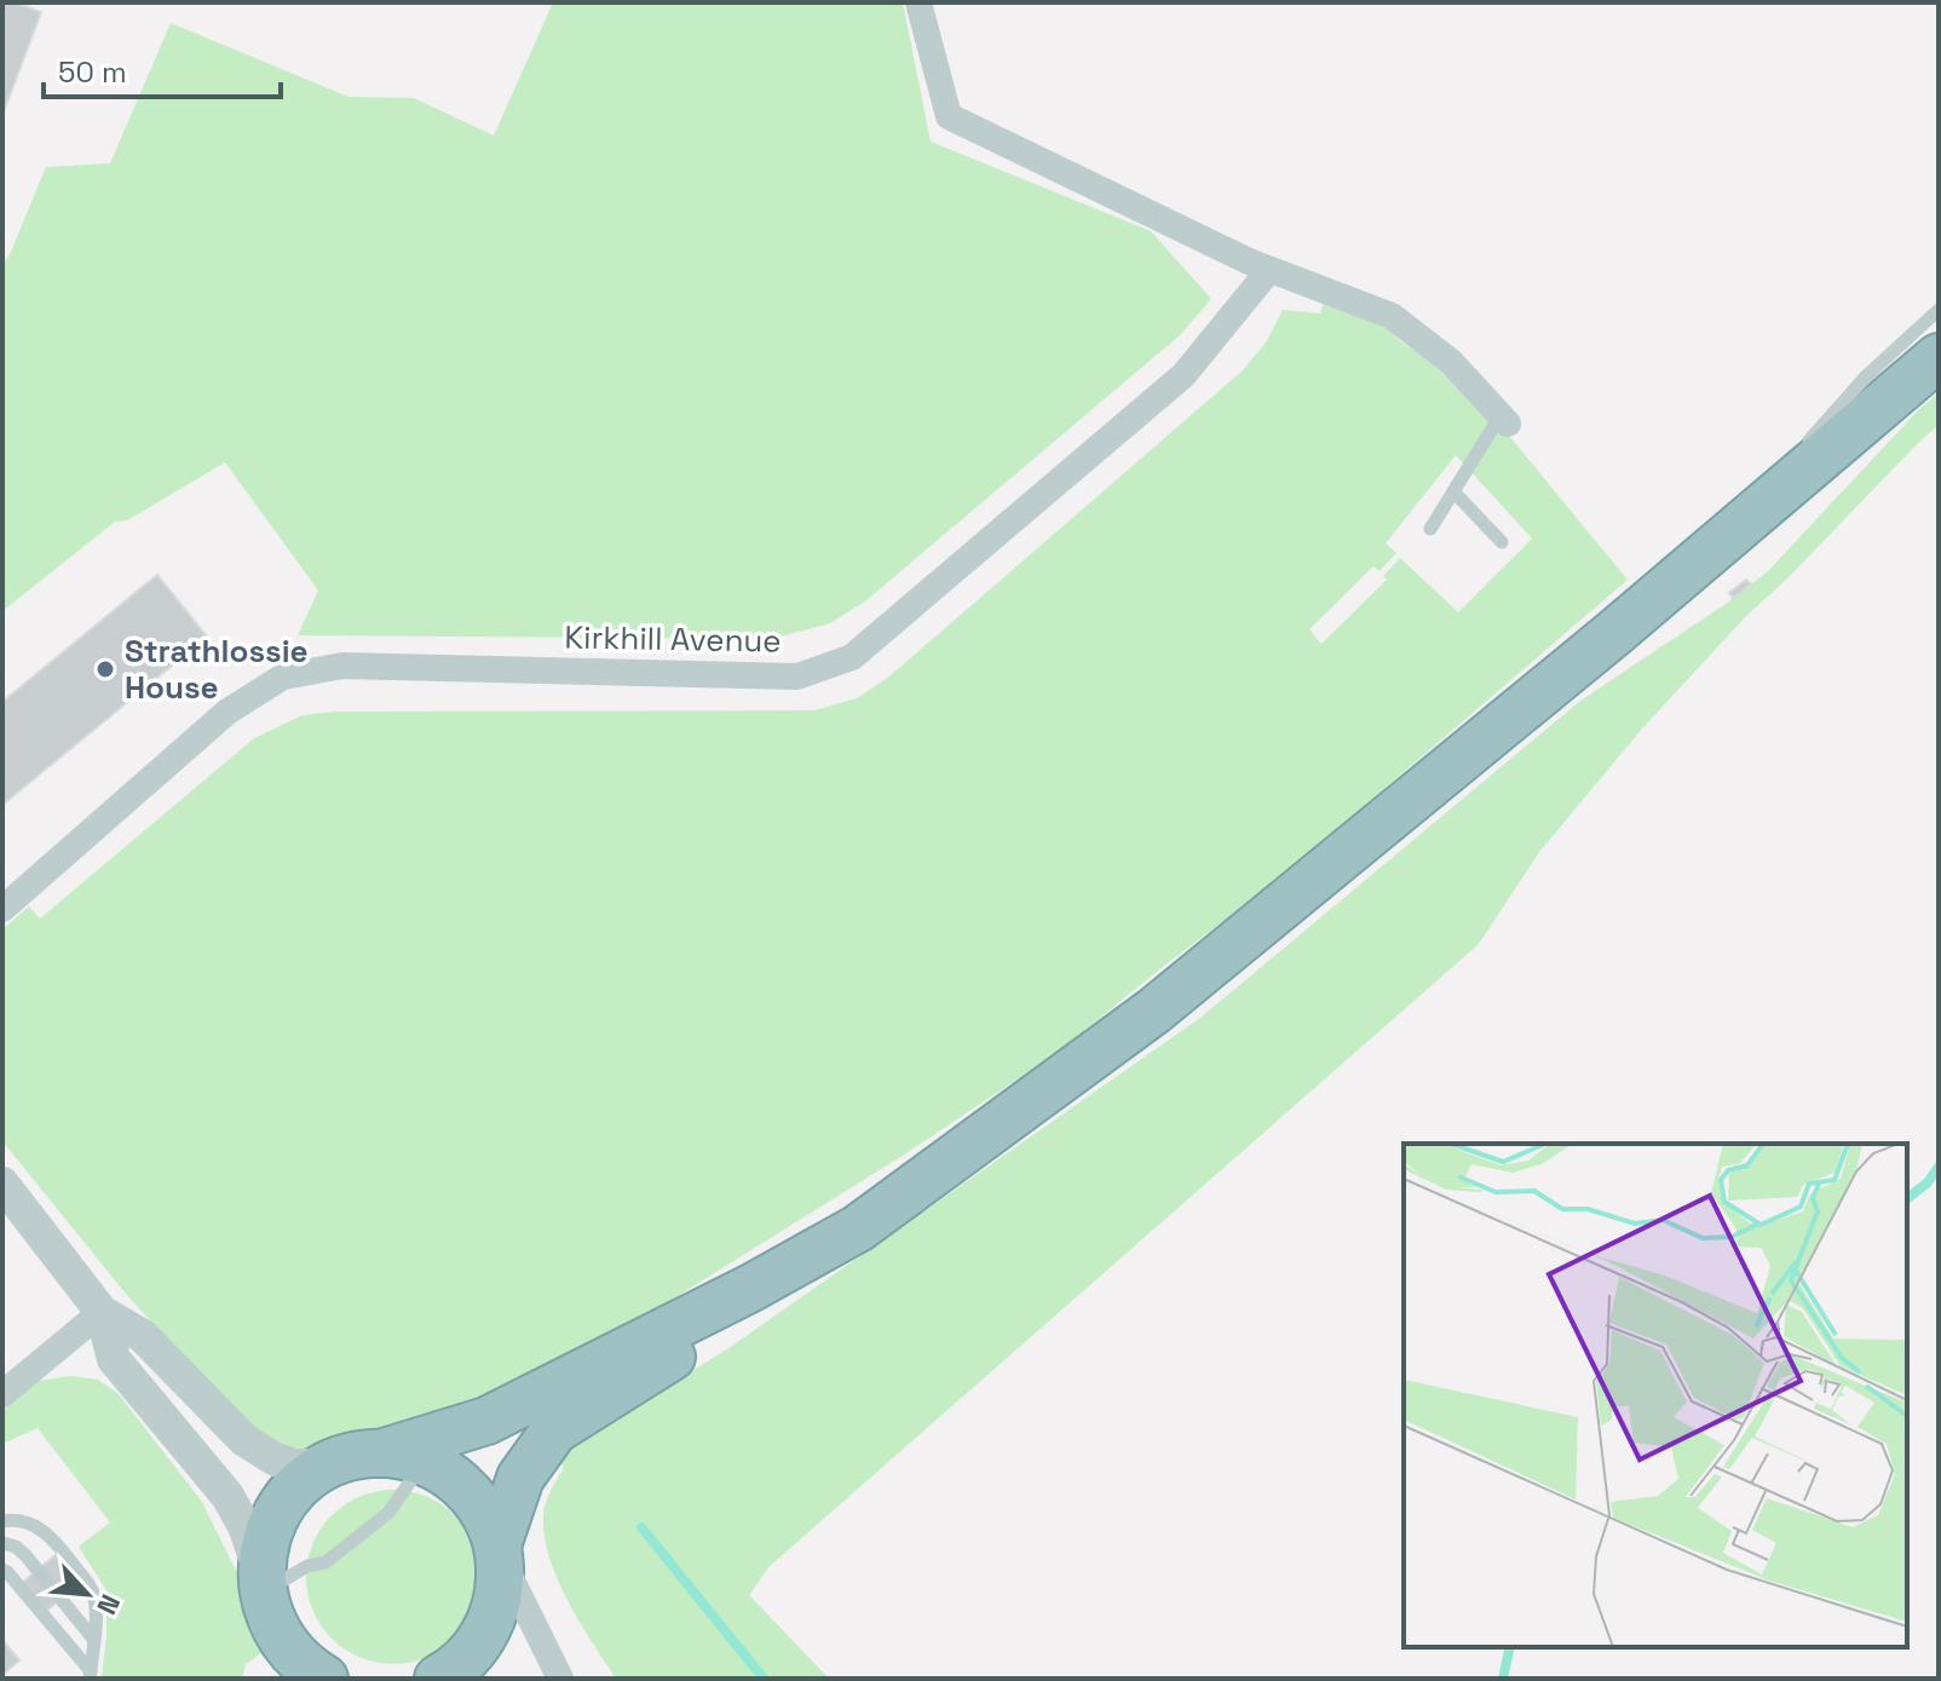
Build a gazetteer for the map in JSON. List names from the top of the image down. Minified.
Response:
{"streets":{"street":["Kirkhill Avenue"]},"places":["Strathlossie House"],"scale_bar":"50 m","north":"bottom right"}
